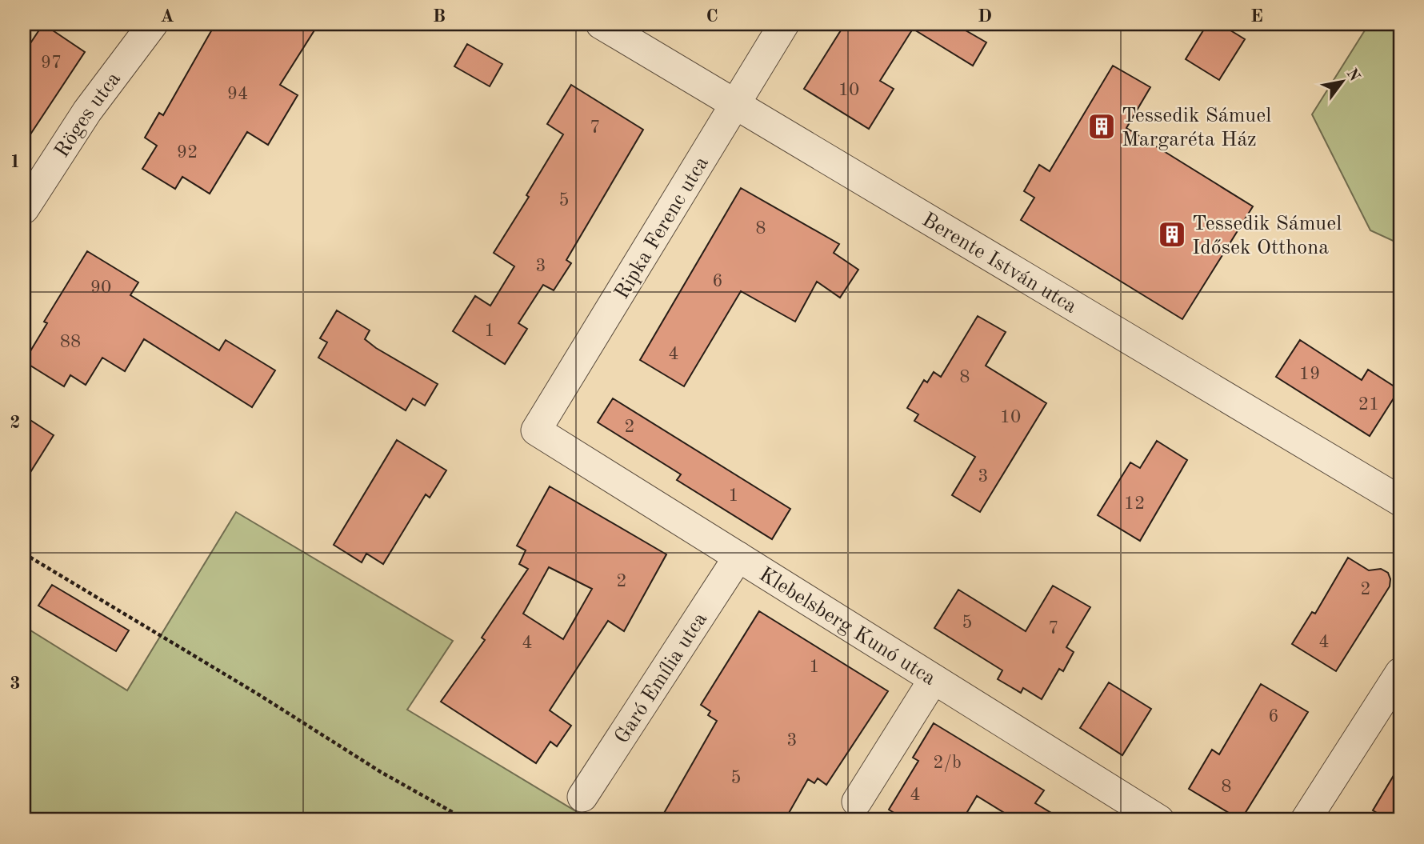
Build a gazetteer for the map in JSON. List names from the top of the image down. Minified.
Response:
{"streets":{"street":["Röges utca","Ripka Ferenc utca","Berente István utca","Klebelsberg Kunó utca","Garó Emília utca"]},"crossings":[["Ripka Ferenc utca","Berente István utca"],["Ripka Ferenc utca","Klebelsberg Kunó utca"],["Klebelsberg Kunó utca","Garó Emília utca"]],"places":{"building":["Tessedik Sámuel Margaréta Ház","Tessedik Sámuel Idősek Otthona"]},"house_numbers":["97","10","94","7","92","5","8","3","6","90","1","88","4","19","8","21","10","2","3","1","12","2","2","5","7","4","4","1","6","3","2/b","5","8","4"],"north":"top right","grid":{"columns":["A","B","C","D","E"],"rows":["1","2","3"]}}
